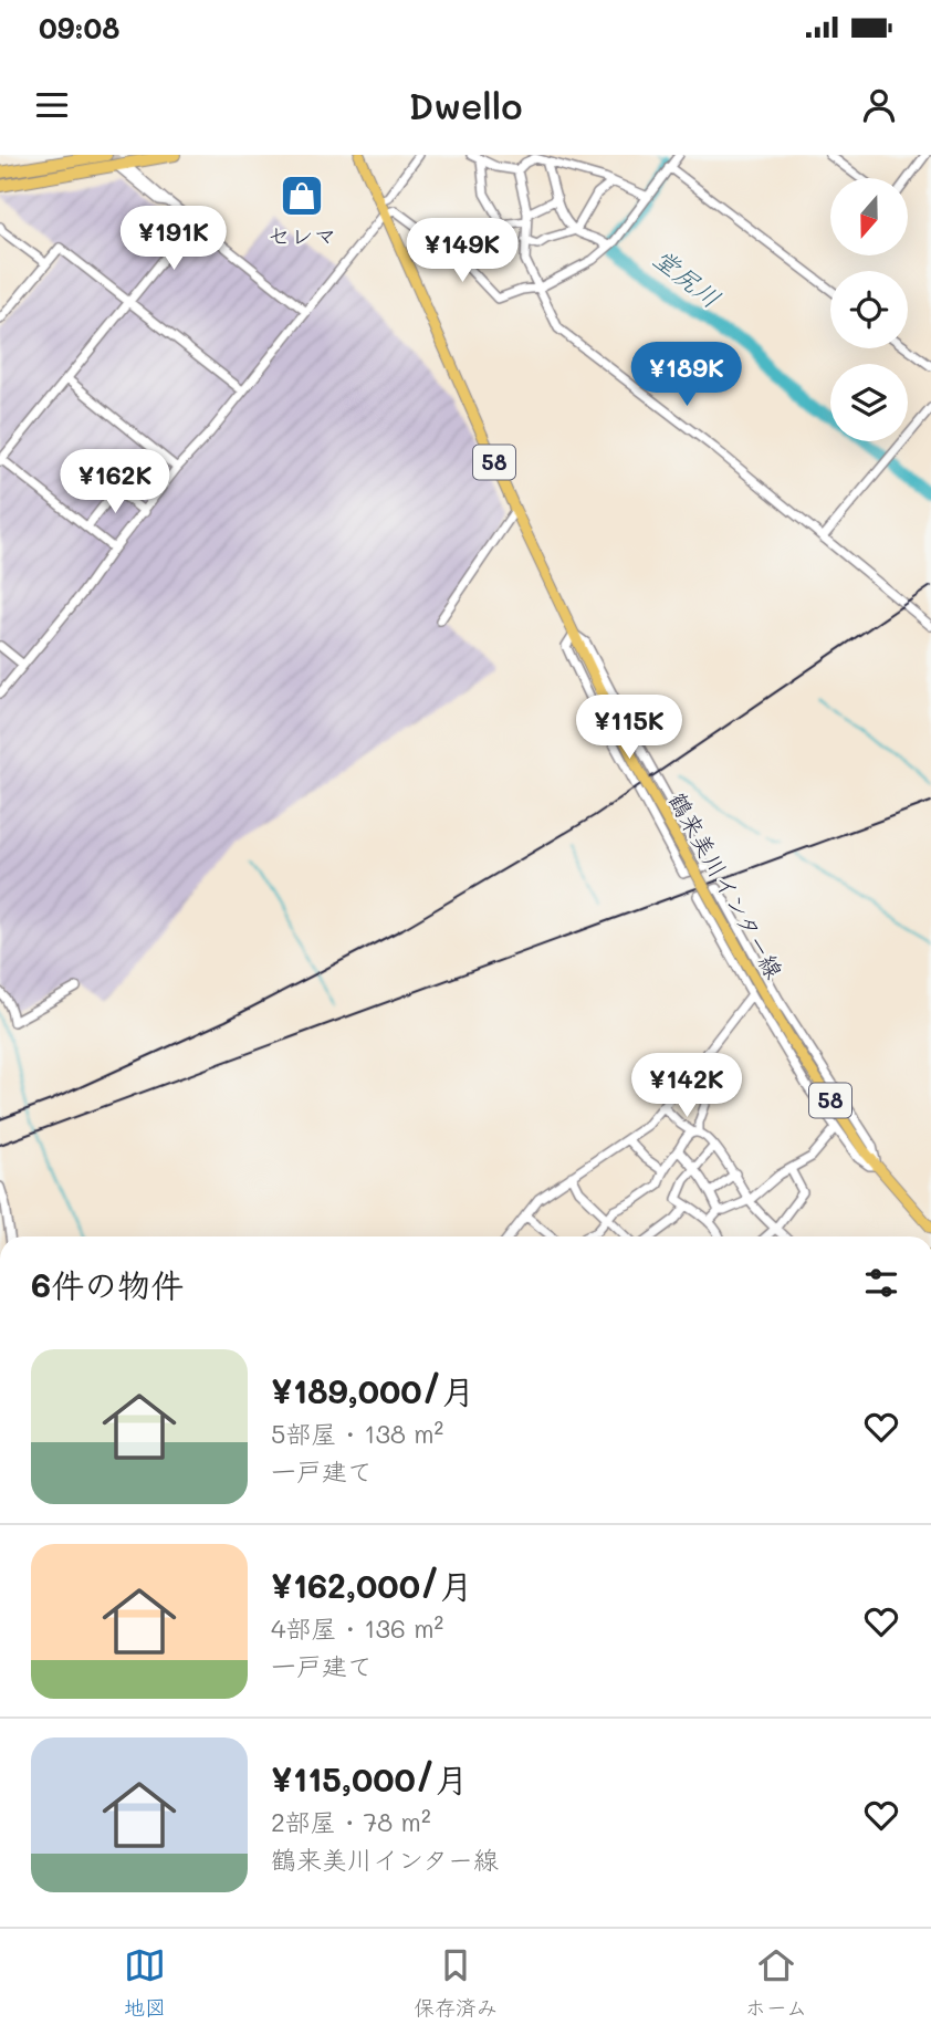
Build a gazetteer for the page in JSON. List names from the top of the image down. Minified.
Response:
{"streets":{"main road":["58","鶴来美川インター線"]},"water":["堂尻川"],"places":{"shop":["セレマ"]},"north":"bottom","page":{"status":"09:08","header":"Dwello","price":["¥191K","¥149K","¥189K","¥162K","¥115K","¥142K"],"heading":"6件の物件","list":[{"name":"¥189,000/月","note":"5部屋 · 138 m² · 一戸建て"},{"name":"¥162,000/月","note":"4部屋 · 136 m² · 一戸建て"},{"name":"¥115,000/月","note":"2部屋 · 78 m² · 鶴来美川インター線"}],"tabs":["地図","保存済み","ホーム"]}}
